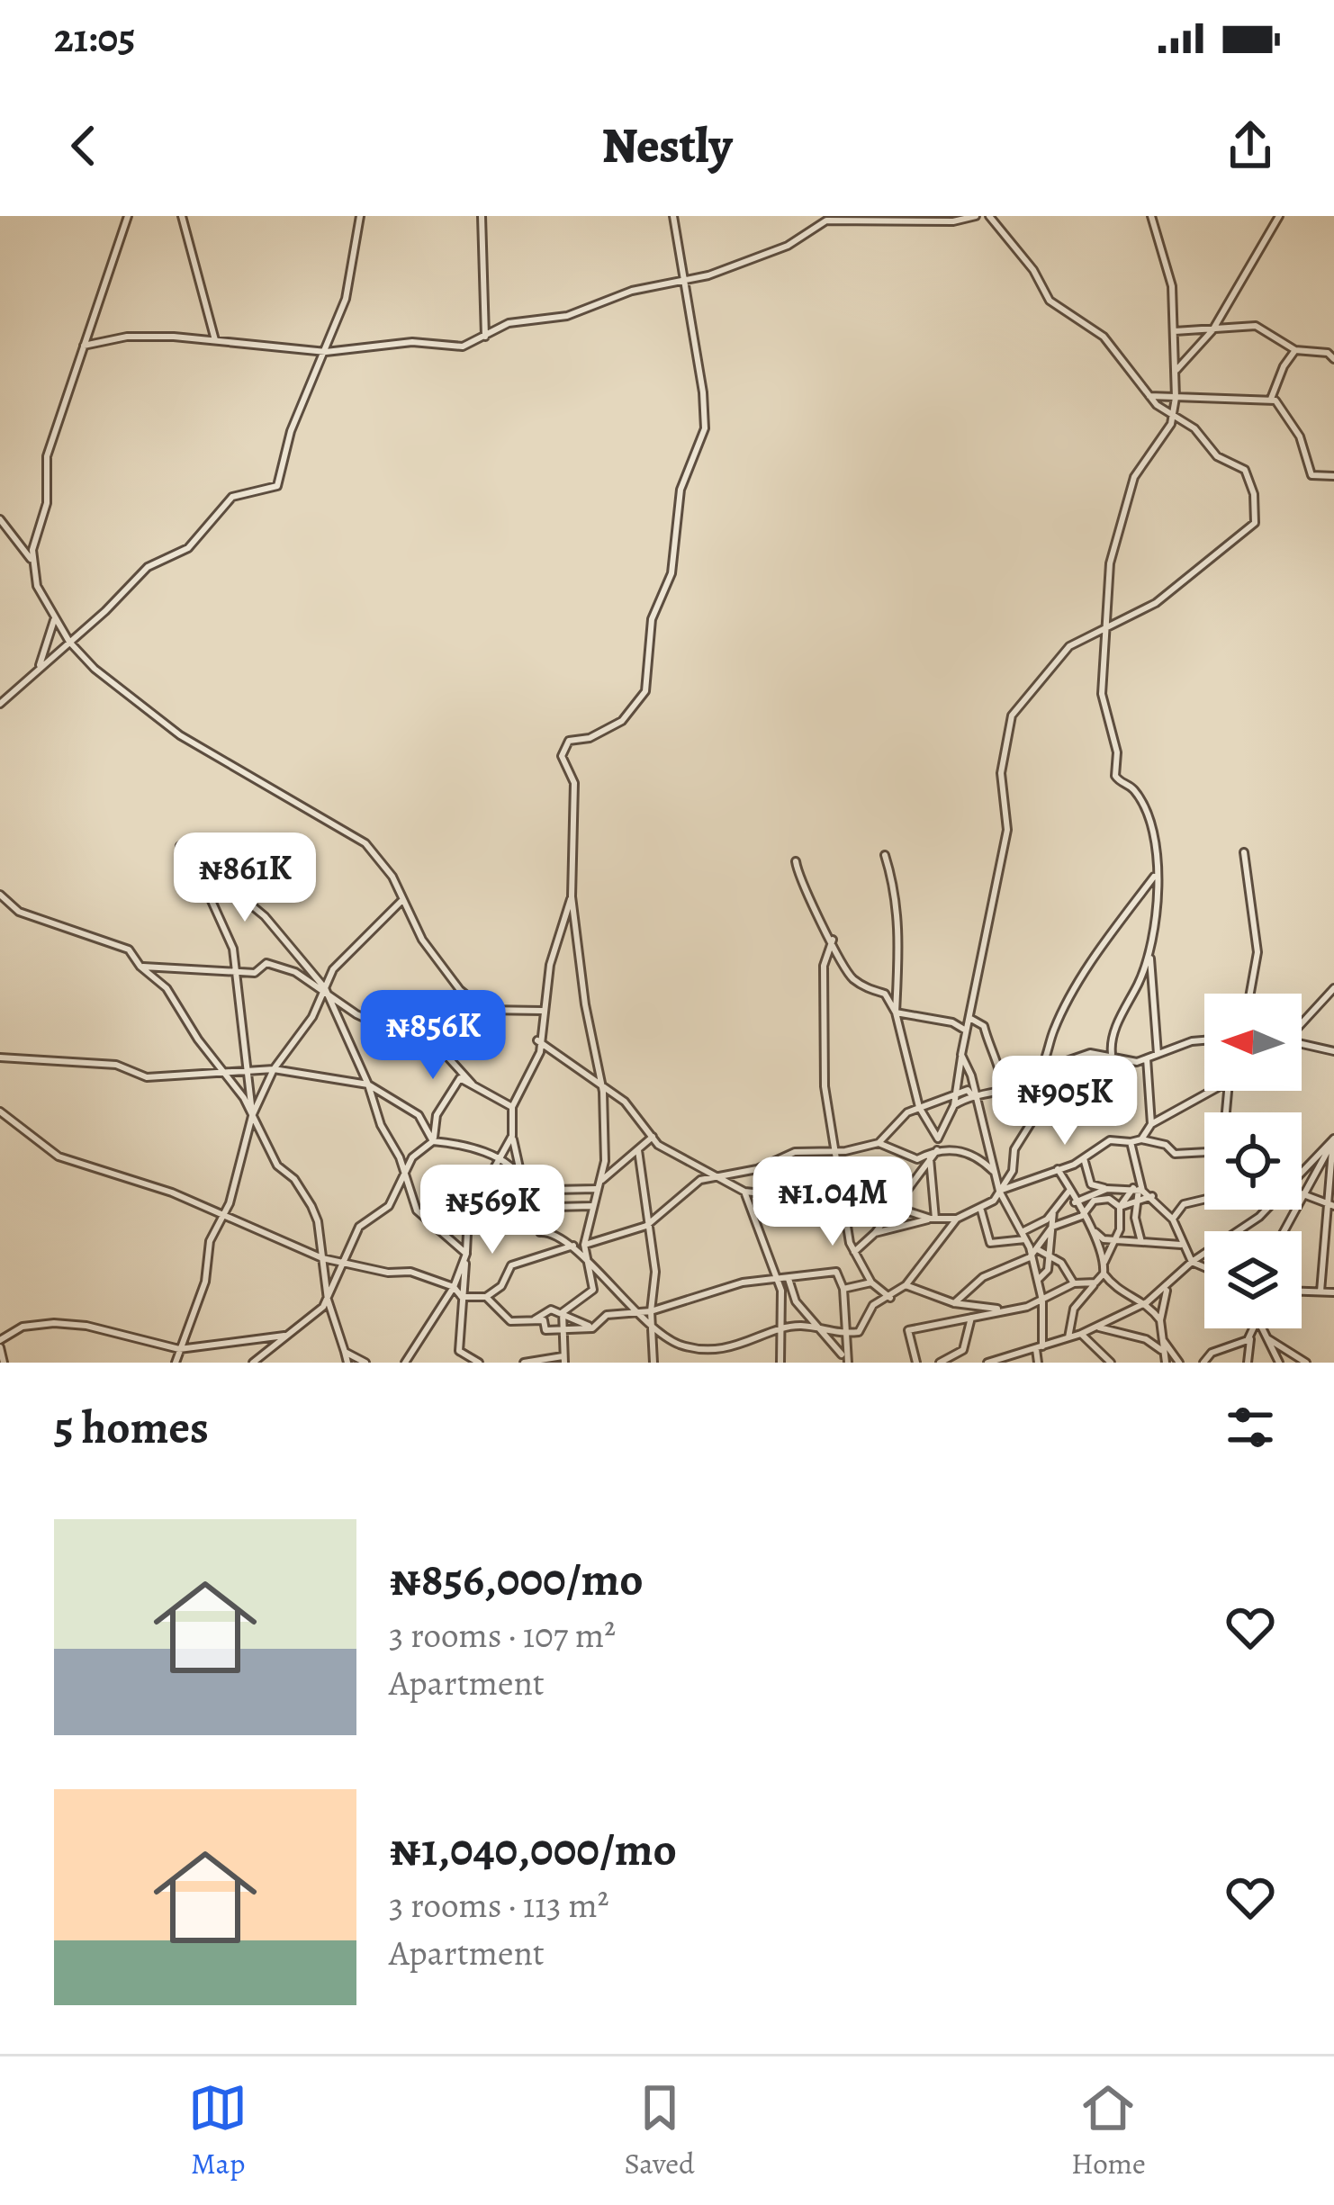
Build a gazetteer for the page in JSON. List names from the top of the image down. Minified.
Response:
{"north":"left","page":{"status":"21:05","header":"Nestly","price":["₦861K","₦856K","₦905K","₦1.04M","₦569K"],"heading":"5 homes","list":[{"name":"₦856,000/mo","note":"3 rooms · 107 m² · Apartment"},{"name":"₦1,040,000/mo","note":"3 rooms · 113 m² · Apartment"}],"tabs":["Map","Saved","Home"]}}
